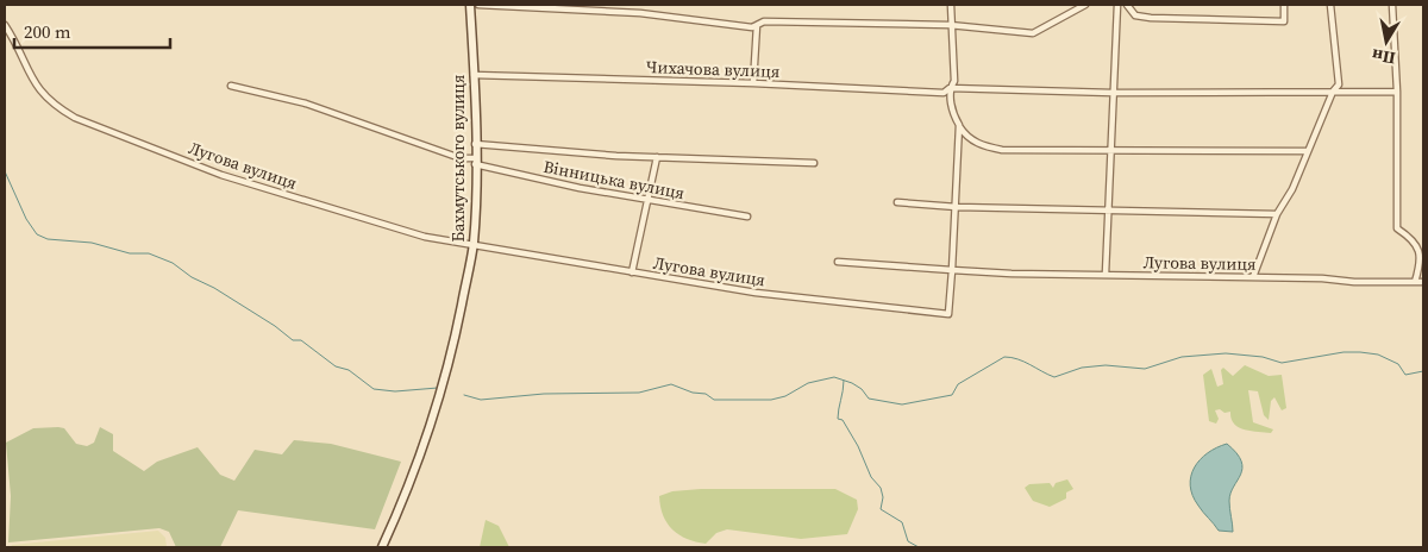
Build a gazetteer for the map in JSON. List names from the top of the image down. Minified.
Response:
{"streets":{"main road":["Бахмутського вулиця"],"street":["Чихачова вулиця","Лугова вулиця","Вінницька вулиця"]},"crossings":[["Чихачова вулиця","Бахмутського вулиця"],["Бахмутського вулиця","Лугова вулиця"],["Бахмутського вулиця","Вінницька вулиця"]],"scale_bar":"200 m","north":"bottom"}
